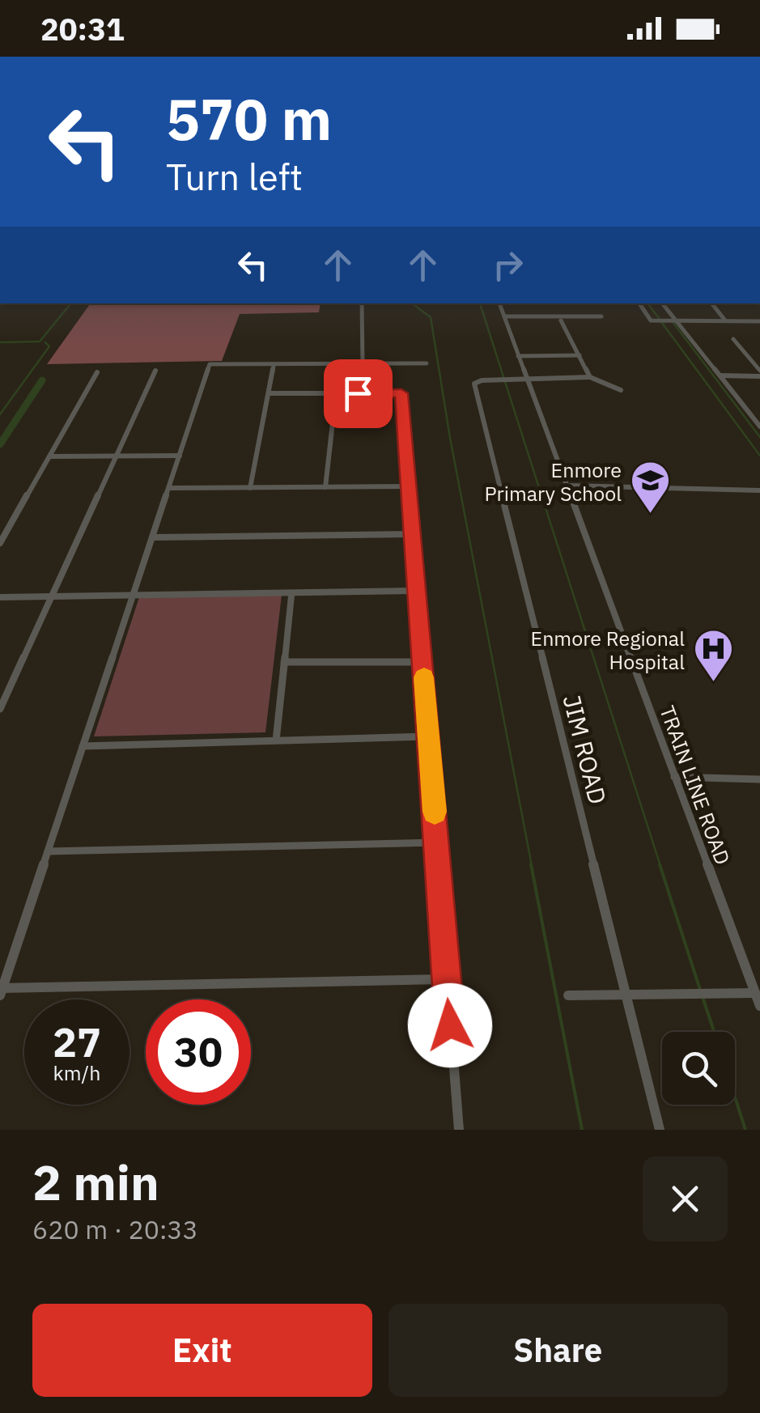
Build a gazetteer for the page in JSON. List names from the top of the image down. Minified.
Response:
{"streets":{"street":["JIM ROAD","TRAIN LINE ROAD"]},"crossings":[["JIM ROAD","TRAIN LINE ROAD"]],"places":{"school or university":["Enmore Primary School"],"hospital":["Enmore Regional Hospital"]},"page":{"status":"20:31","turn":["570 m","Turn left"],"speed":"27 km/h","limit":"30","heading":["2 min","620 m · 20:33"],"buttons":["Exit","Share"]}}
